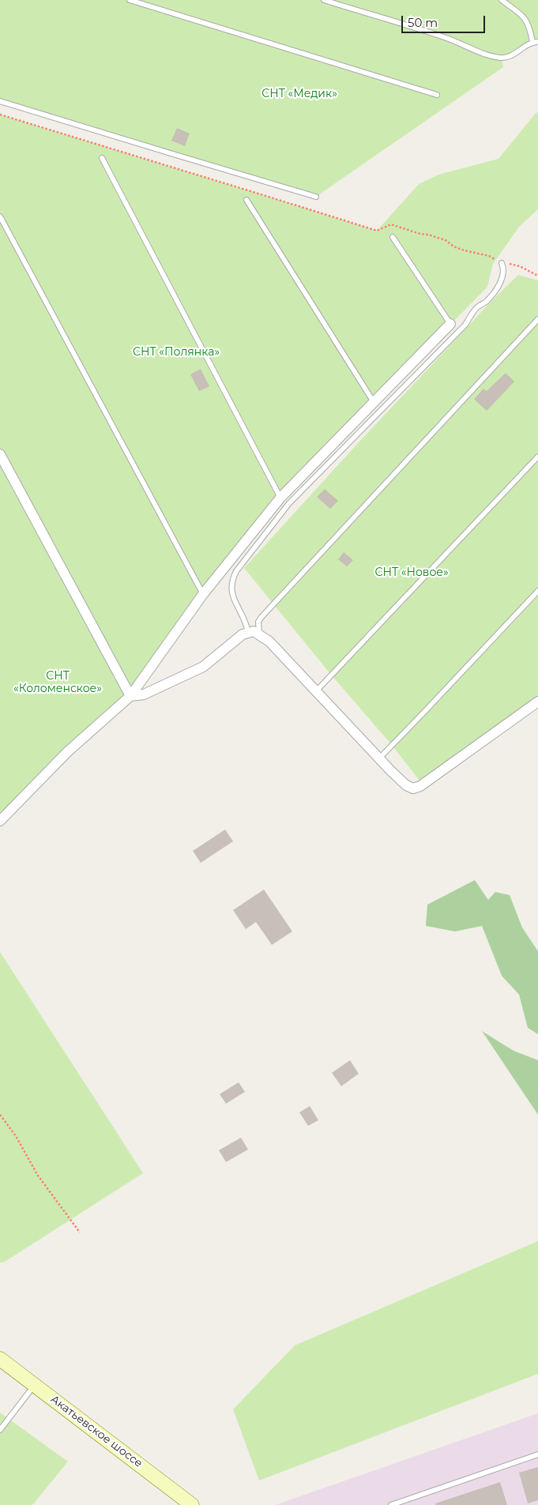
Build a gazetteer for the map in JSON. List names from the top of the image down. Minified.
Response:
{"streets":{"main road":["Акатьевское шоссе"]},"parks":["СНТ «Медик»","СНТ «Полянка»","СНТ «Новое»","СНТ «Коломенское»"],"scale_bar":"50 m"}
